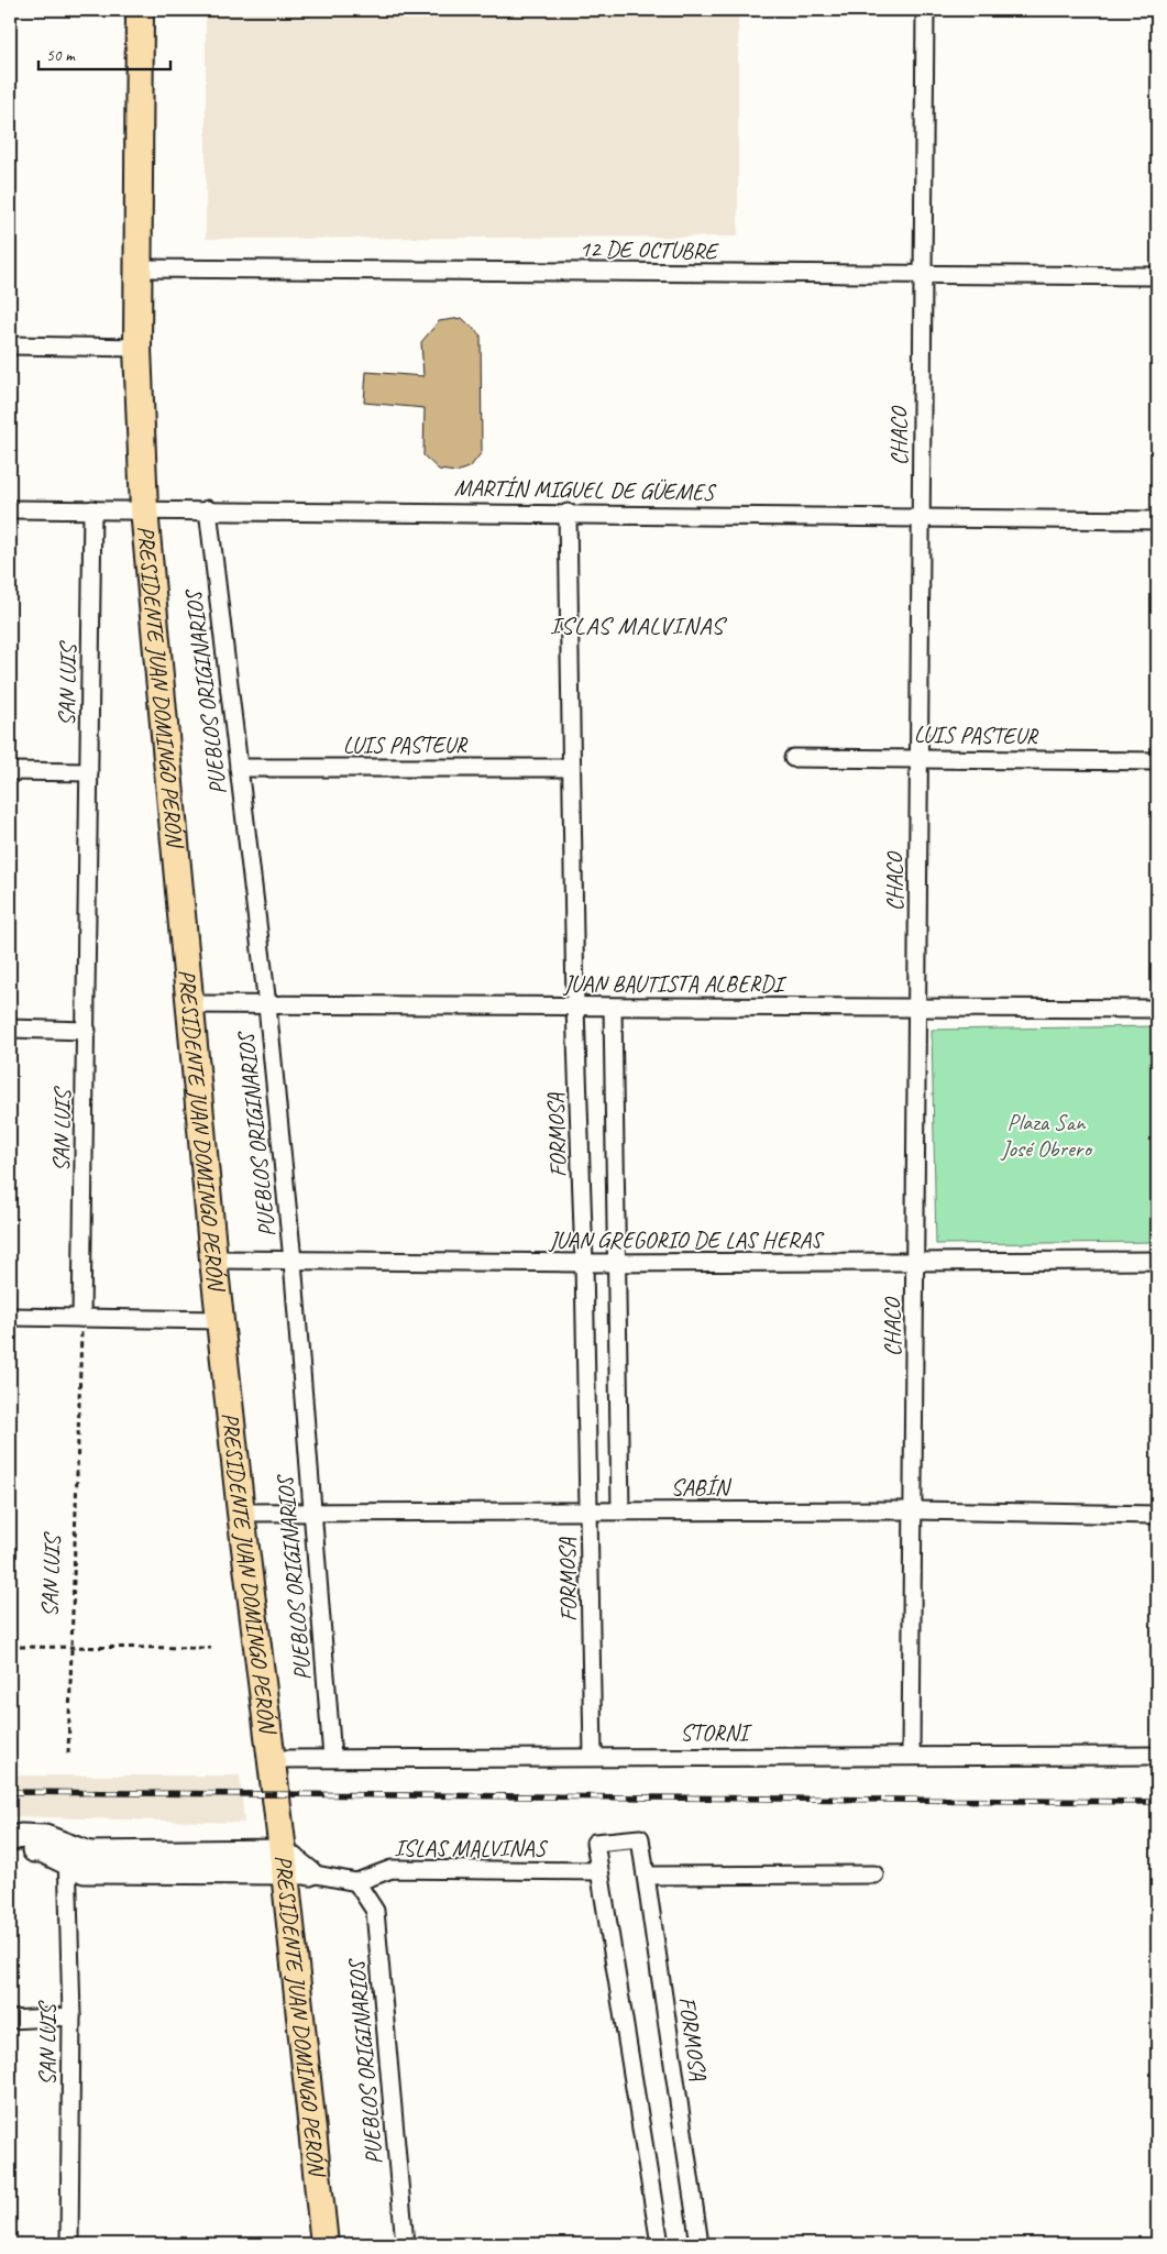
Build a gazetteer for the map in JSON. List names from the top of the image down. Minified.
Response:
{"streets":{"main road":["PRESIDENTE JUAN DOMINGO PERÓN"],"street":["12 DE OCTUBRE","CHACO","MARTÍN MIGUEL DE GÜEMES","SAN LUIS","PUEBLOS ORIGINARIOS","LUIS PASTEUR","JUAN BAUTISTA ALBERDI","FORMOSA","JUAN GREGORIO DE LAS HERAS","SABÍN","STORNI","ISLAS MALVINAS"]},"crossings":[["12 DE OCTUBRE","CHACO"],["12 DE OCTUBRE","PRESIDENTE JUAN DOMINGO PERÓN"],["CHACO","MARTÍN MIGUEL DE GÜEMES"],["CHACO","LUIS PASTEUR"],["CHACO","JUAN BAUTISTA ALBERDI"],["CHACO","JUAN GREGORIO DE LAS HERAS"],["CHACO","SABÍN"],["CHACO","STORNI"],["MARTÍN MIGUEL DE GÜEMES","SAN LUIS"],["MARTÍN MIGUEL DE GÜEMES","PRESIDENTE JUAN DOMINGO PERÓN"],["MARTÍN MIGUEL DE GÜEMES","PUEBLOS ORIGINARIOS"],["MARTÍN MIGUEL DE GÜEMES","FORMOSA"],["PRESIDENTE JUAN DOMINGO PERÓN","JUAN BAUTISTA ALBERDI"],["PRESIDENTE JUAN DOMINGO PERÓN","JUAN GREGORIO DE LAS HERAS"],["PRESIDENTE JUAN DOMINGO PERÓN","SABÍN"],["PRESIDENTE JUAN DOMINGO PERÓN","STORNI"],["PUEBLOS ORIGINARIOS","LUIS PASTEUR"],["PUEBLOS ORIGINARIOS","JUAN BAUTISTA ALBERDI"],["PUEBLOS ORIGINARIOS","JUAN GREGORIO DE LAS HERAS"],["PUEBLOS ORIGINARIOS","SABÍN"],["PUEBLOS ORIGINARIOS","STORNI"],["PUEBLOS ORIGINARIOS","ISLAS MALVINAS"],["LUIS PASTEUR","FORMOSA"],["JUAN BAUTISTA ALBERDI","FORMOSA"],["FORMOSA","JUAN GREGORIO DE LAS HERAS"],["FORMOSA","SABÍN"],["FORMOSA","STORNI"],["FORMOSA","ISLAS MALVINAS"]],"districts":["ISLAS MALVINAS"],"parks":["Plaza San José Obrero"],"scale_bar":"50 m"}
